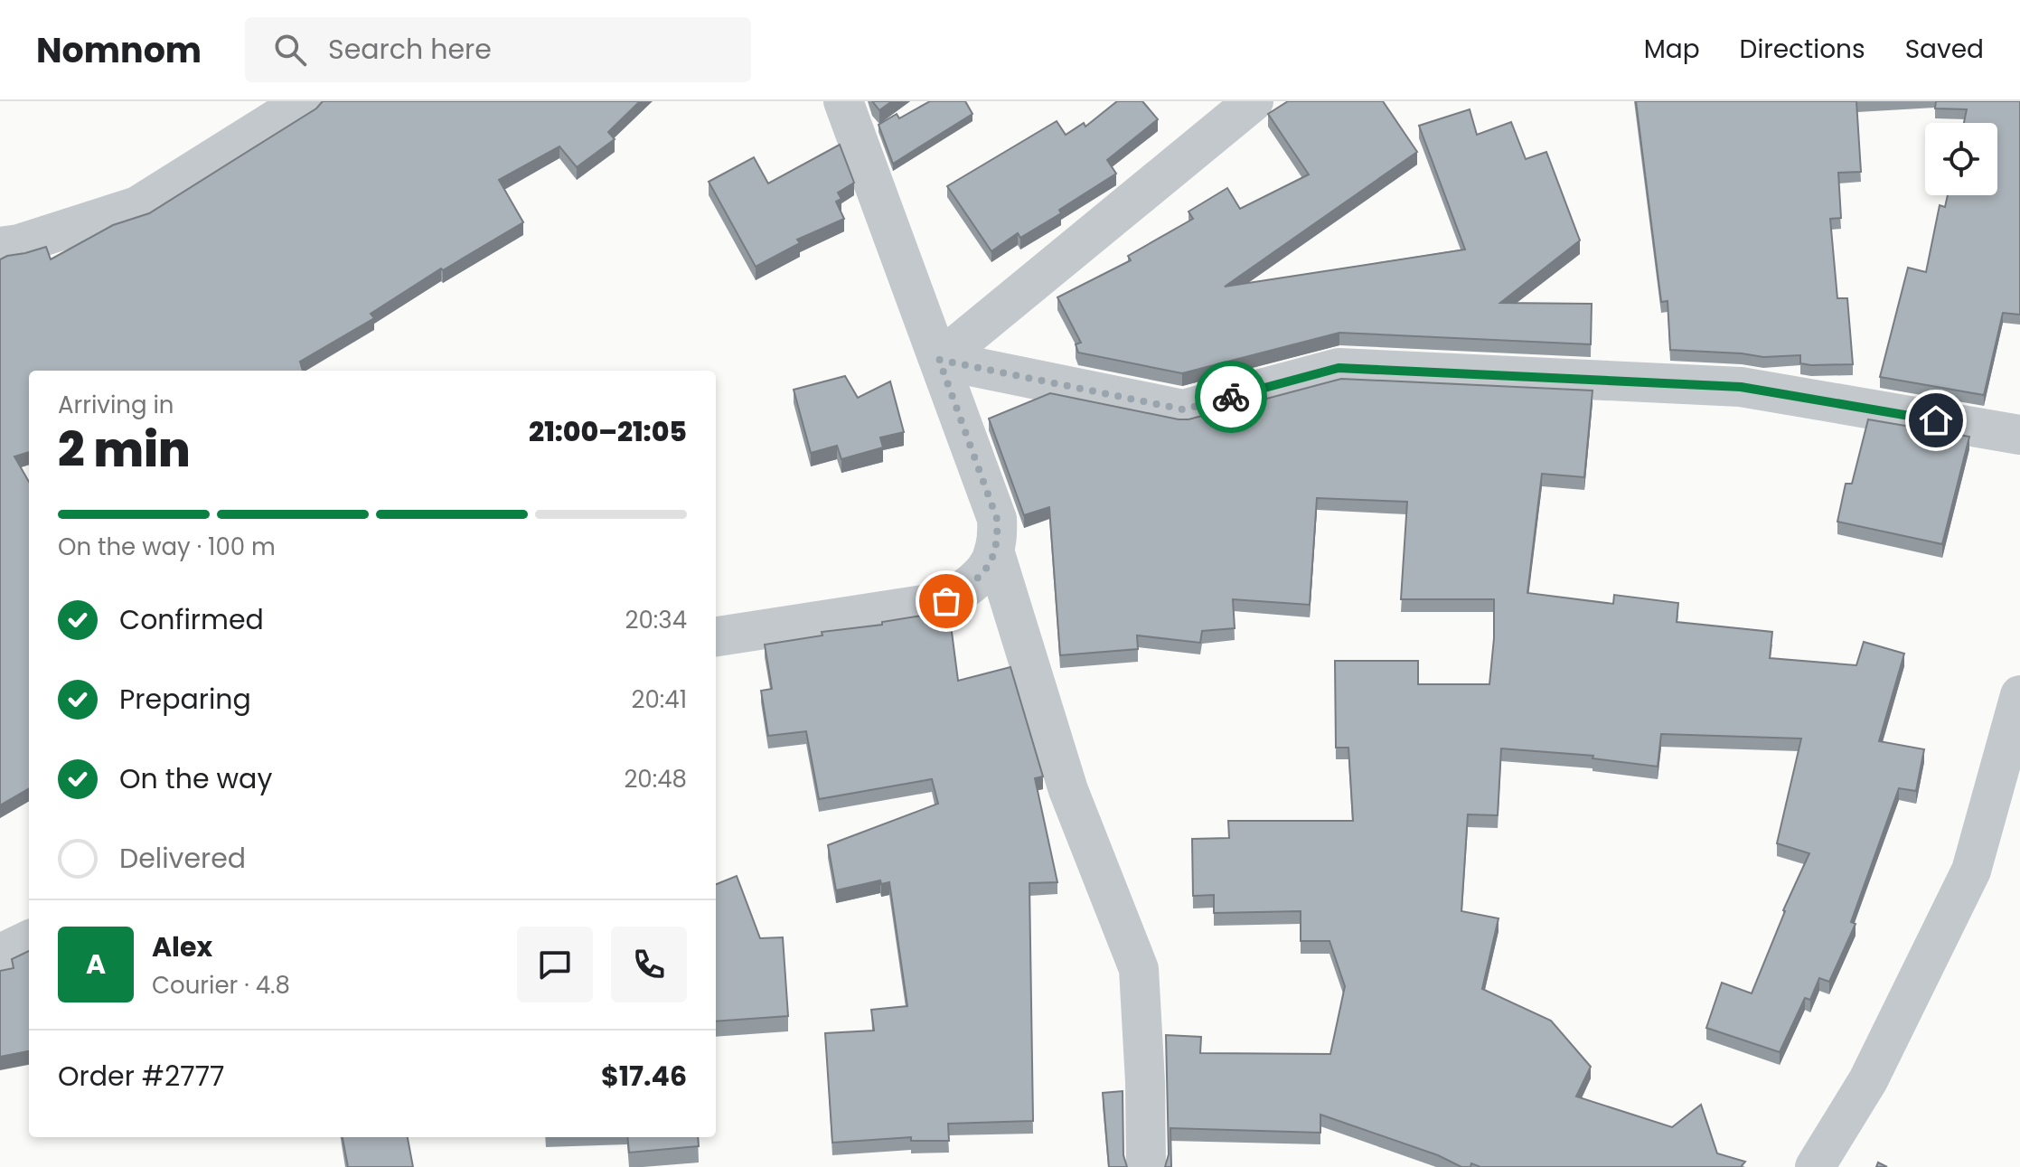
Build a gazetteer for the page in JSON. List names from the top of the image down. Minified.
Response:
{"page":{"header":"Nomnom","search":"Search here","nav":["Map","Directions","Saved"],"heading":["2 min","Arriving in","21:00–21:05"],"panel":["Alex","Courier · 4.8","Order #2777","$17.46"],"bar":"On the way · 100 m","list":[["Confirmed","20:34"],["Preparing","20:41"],["On the way","20:48"],"Delivered"],"round":"A"}}
